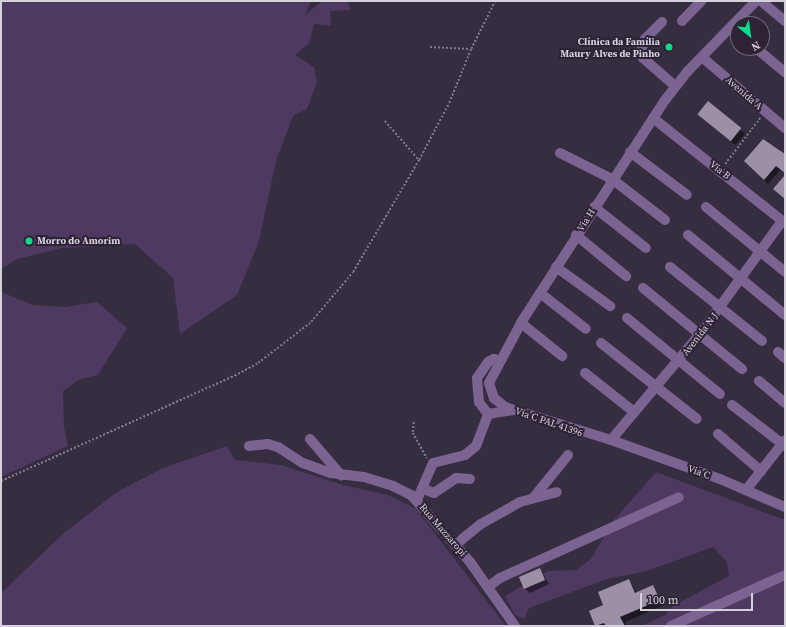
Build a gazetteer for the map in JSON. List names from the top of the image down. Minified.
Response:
{"streets":{"street":["Avenida A","Via B","Via H","Avenida N J","Via C PAL 41396","Via C","Rua Mazzaropi"]},"crossings":[["Avenida A","Via H"],["Via B","Via H"],["Via B","Avenida N J"],["Via H","Via C PAL 41396"],["Avenida N J","Via C PAL 41396"],["Avenida N J","Via C"],["Via C PAL 41396","Via C"]],"places":["Clínica da Família Maury Alves de Pinho","Morro do Amorim"],"scale_bar":"100 m","north":"bottom right"}
